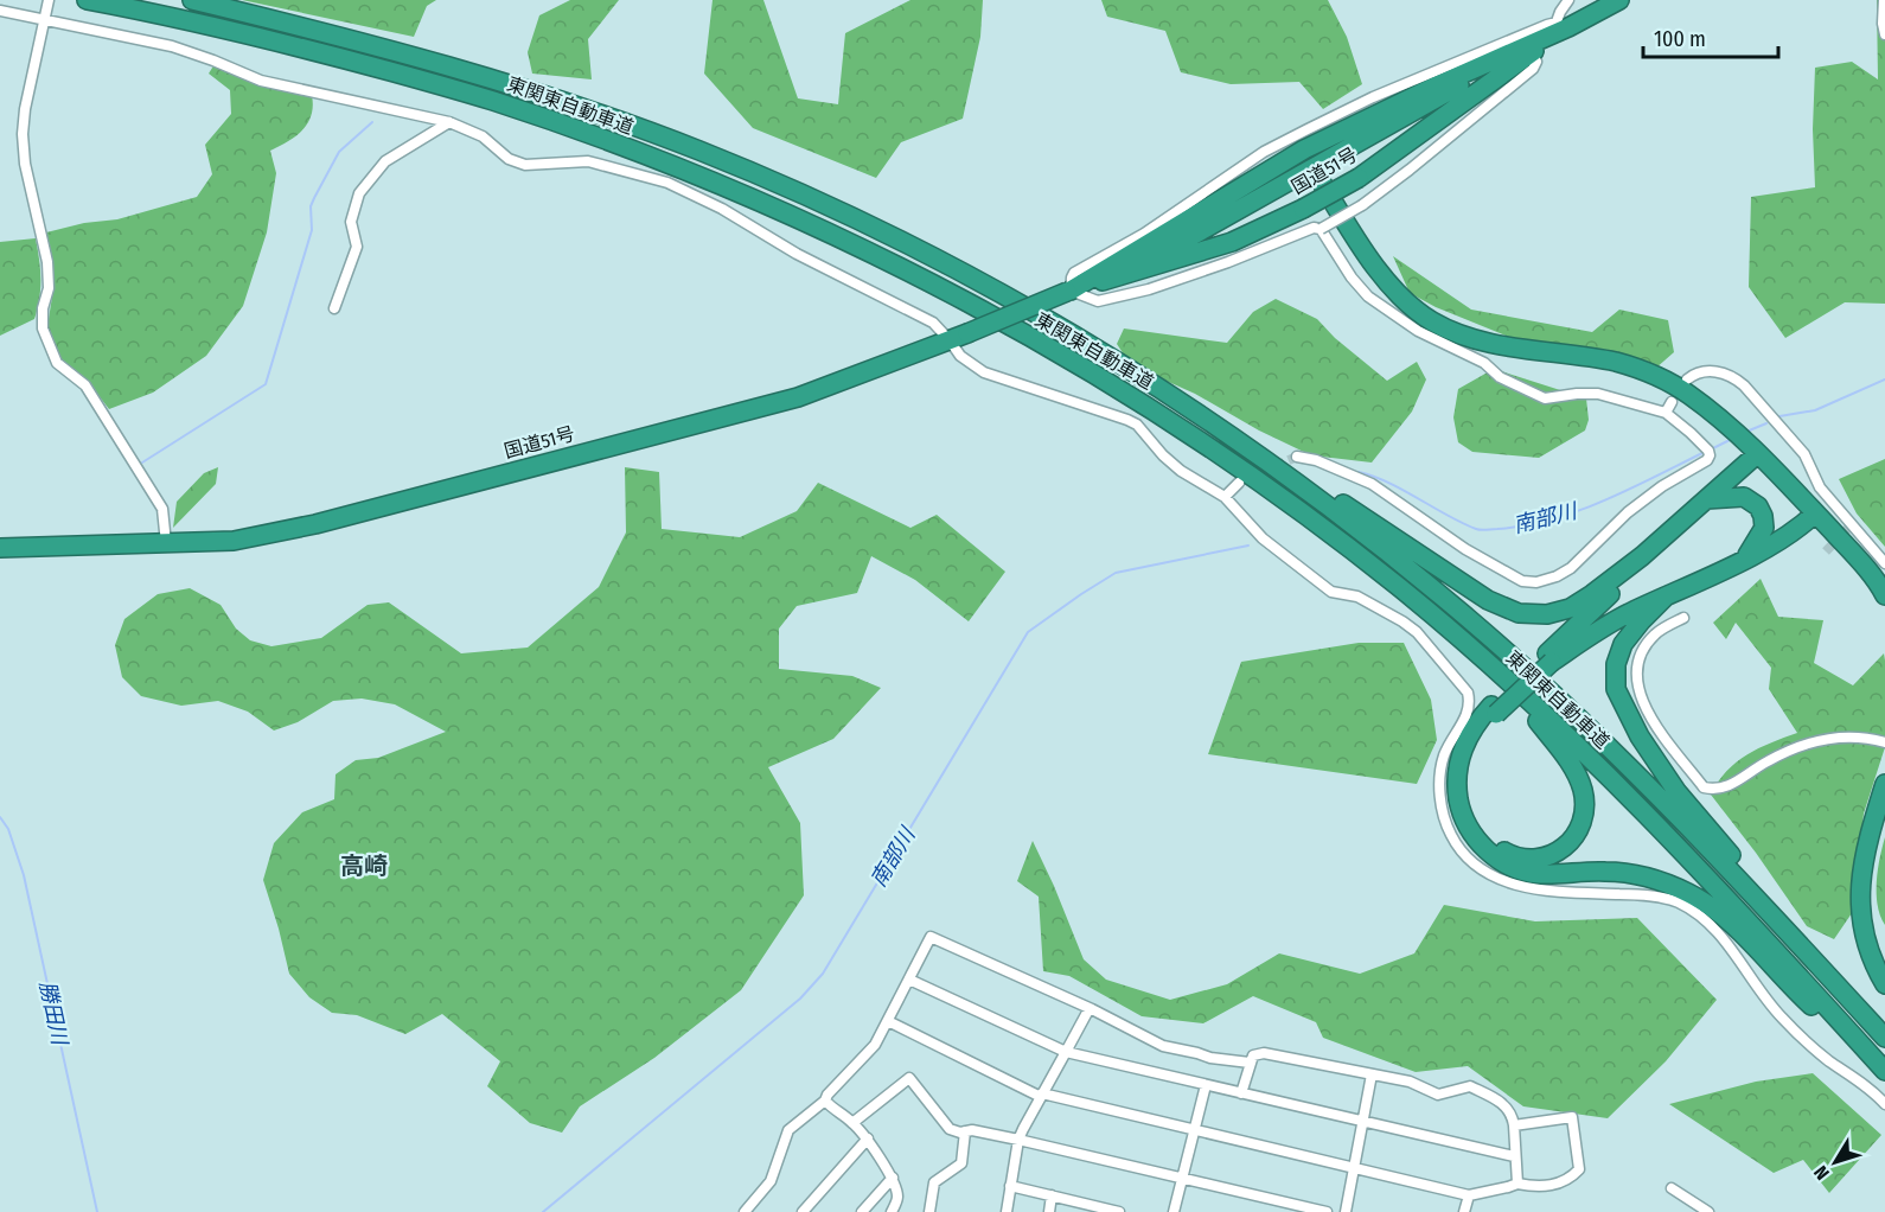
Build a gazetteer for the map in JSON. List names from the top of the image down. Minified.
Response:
{"streets":{"highway":["東関東自動車道","国道51号"]},"districts":["高崎"],"water":["南部川","勝田川"],"scale_bar":"100 m","north":"bottom left"}
